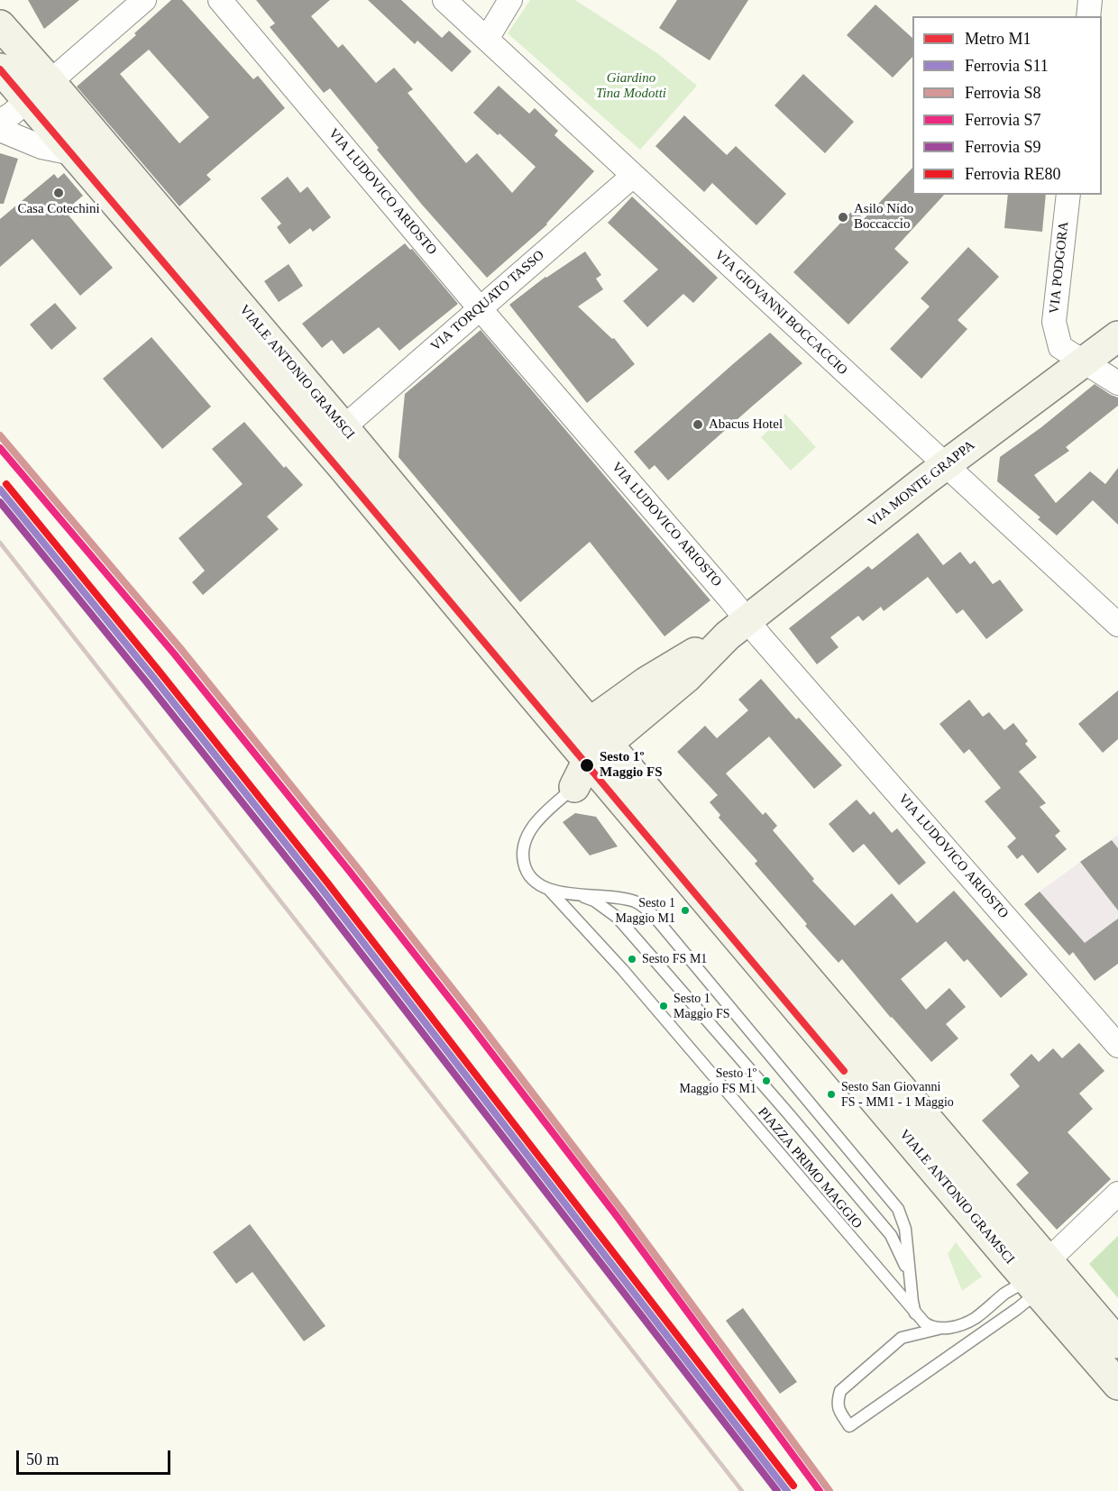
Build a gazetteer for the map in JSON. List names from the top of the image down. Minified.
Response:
{"streets":{"main road":["VIALE ANTONIO GRAMSCI","VIA MONTE GRAPPA"],"street":["VIA LUDOVICO ARIOSTO","VIA PODGORA","VIA TORQUATO TASSO","VIA GIOVANNI BOCCACCIO"],"lane":["PIAZZA PRIMO MAGGIO"]},"crossings":[["VIA LUDOVICO ARIOSTO","VIA TORQUATO TASSO"],["VIA LUDOVICO ARIOSTO","VIA MONTE GRAPPA"],["VIA PODGORA","VIA MONTE GRAPPA"],["VIA TORQUATO TASSO","VIA GIOVANNI BOCCACCIO"],["VIA TORQUATO TASSO","VIALE ANTONIO GRAMSCI"],["VIA GIOVANNI BOCCACCIO","VIA MONTE GRAPPA"],["VIALE ANTONIO GRAMSCI","VIA MONTE GRAPPA"]],"parks":["Giardino Tina Modotti"],"places":["Casa Cotechini","Asilo Nido Boccaccio","Abacus Hotel","Sesto 1º Maggio FS","Sesto 1 Maggio M1","Sesto FS M1","Sesto 1 Maggio FS","Sesto 1º Maggio FS M1","Sesto San Giovanni FS - MM1 - 1 Maggio"],"lines":["metro line M1","rail line S8","rail line S7","rail line RE80","rail line S11","rail line S9"],"legend":["Metro M1","Ferrovia S11","Ferrovia S8","Ferrovia S7","Ferrovia S9","Ferrovia RE80"],"scale_bar":"50 m"}
